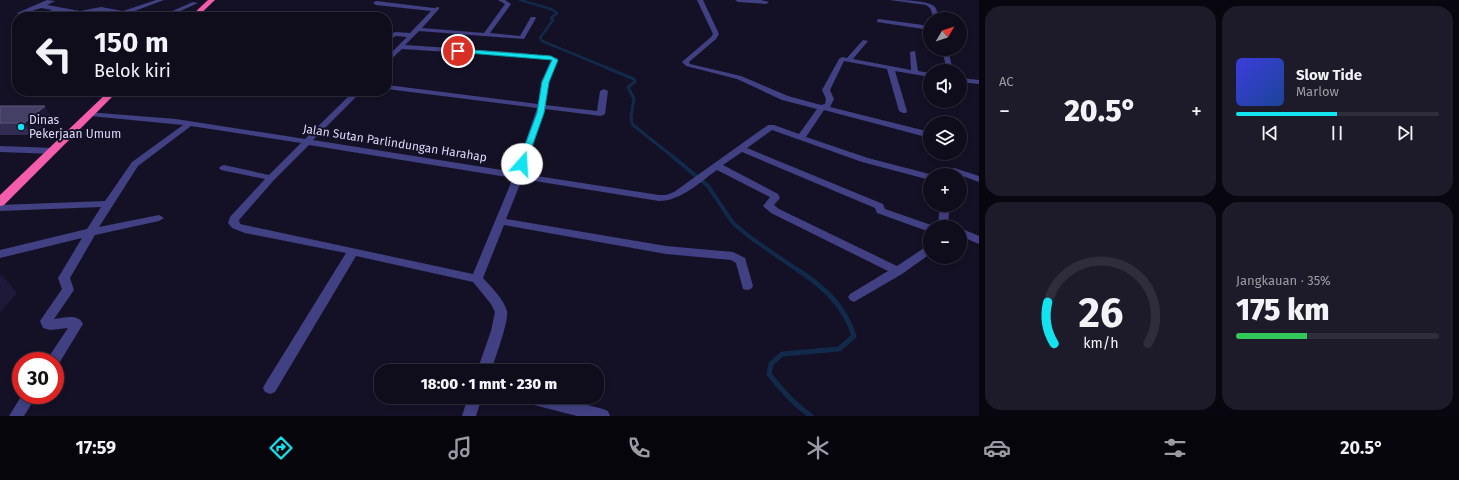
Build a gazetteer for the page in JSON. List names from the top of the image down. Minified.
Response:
{"streets":{"street":["Jalan Sutan Parlindungan Harahap"]},"places":["Dinas Pekerjaan Umum"],"north":"top right","page":{"tile":["AC",["Jangkauan · 35%","175 km"]],"map_buttons":["+","−"],"turn":["150 m","Belok kiri"],"song":["Slow Tide","Marlow"],"heat":["−","20.5°","+"],"limit":"30","trip":"18:00 · 1 mnt · 230 m","tabs":["17:59","20.5°"],"gauge":["26","km/h"]}}
